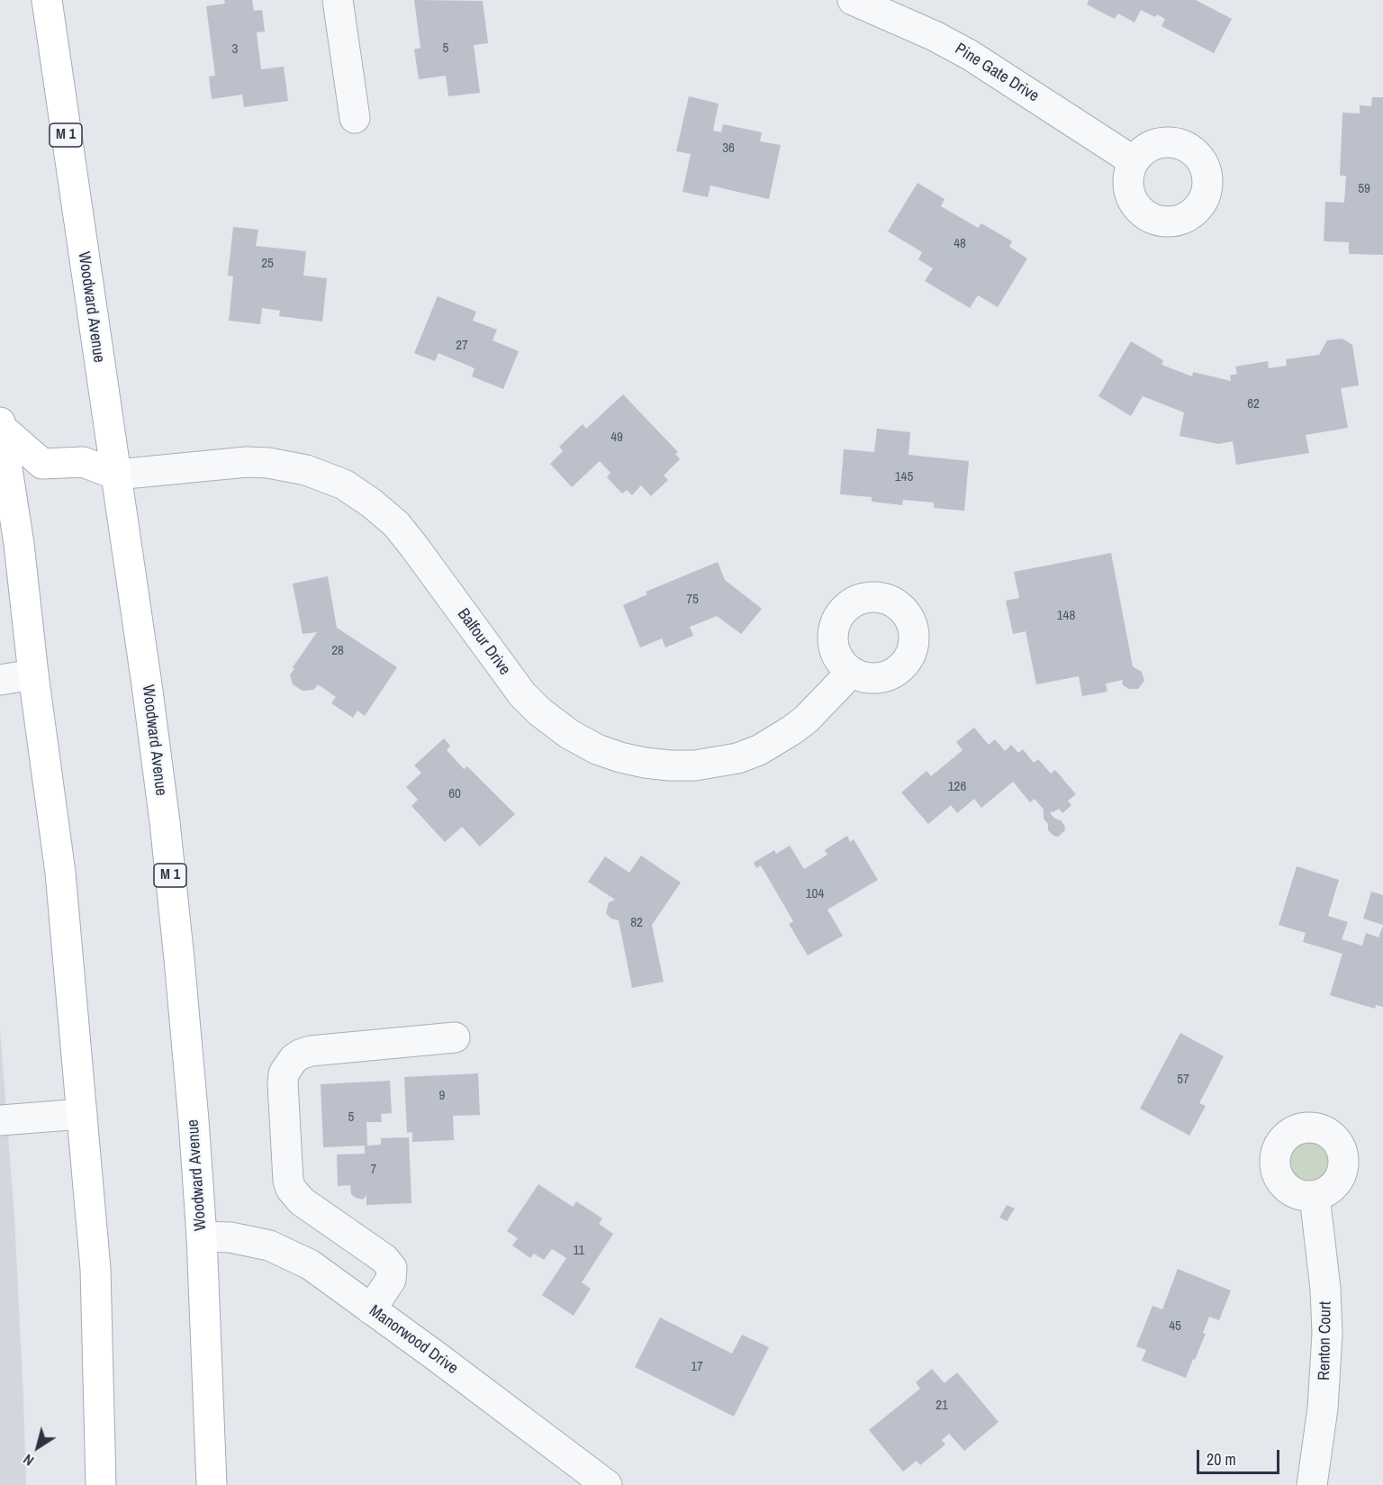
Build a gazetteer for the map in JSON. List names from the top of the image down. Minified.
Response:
{"streets":{"main road":["M 1","Woodward Avenue"],"street":["Pine Gate Drive","Balfour Drive","Manorwood Drive","Renton Court"]},"crossings":[["Woodward Avenue","Balfour Drive"],["Woodward Avenue","Manorwood Drive"]],"house_numbers":["5","3","36","59","48","25","27","62","49","145","75","148","28","126","60","104","82","57","9","5","7","11","45","17","21"],"scale_bar":"20 m","north":"bottom left"}
